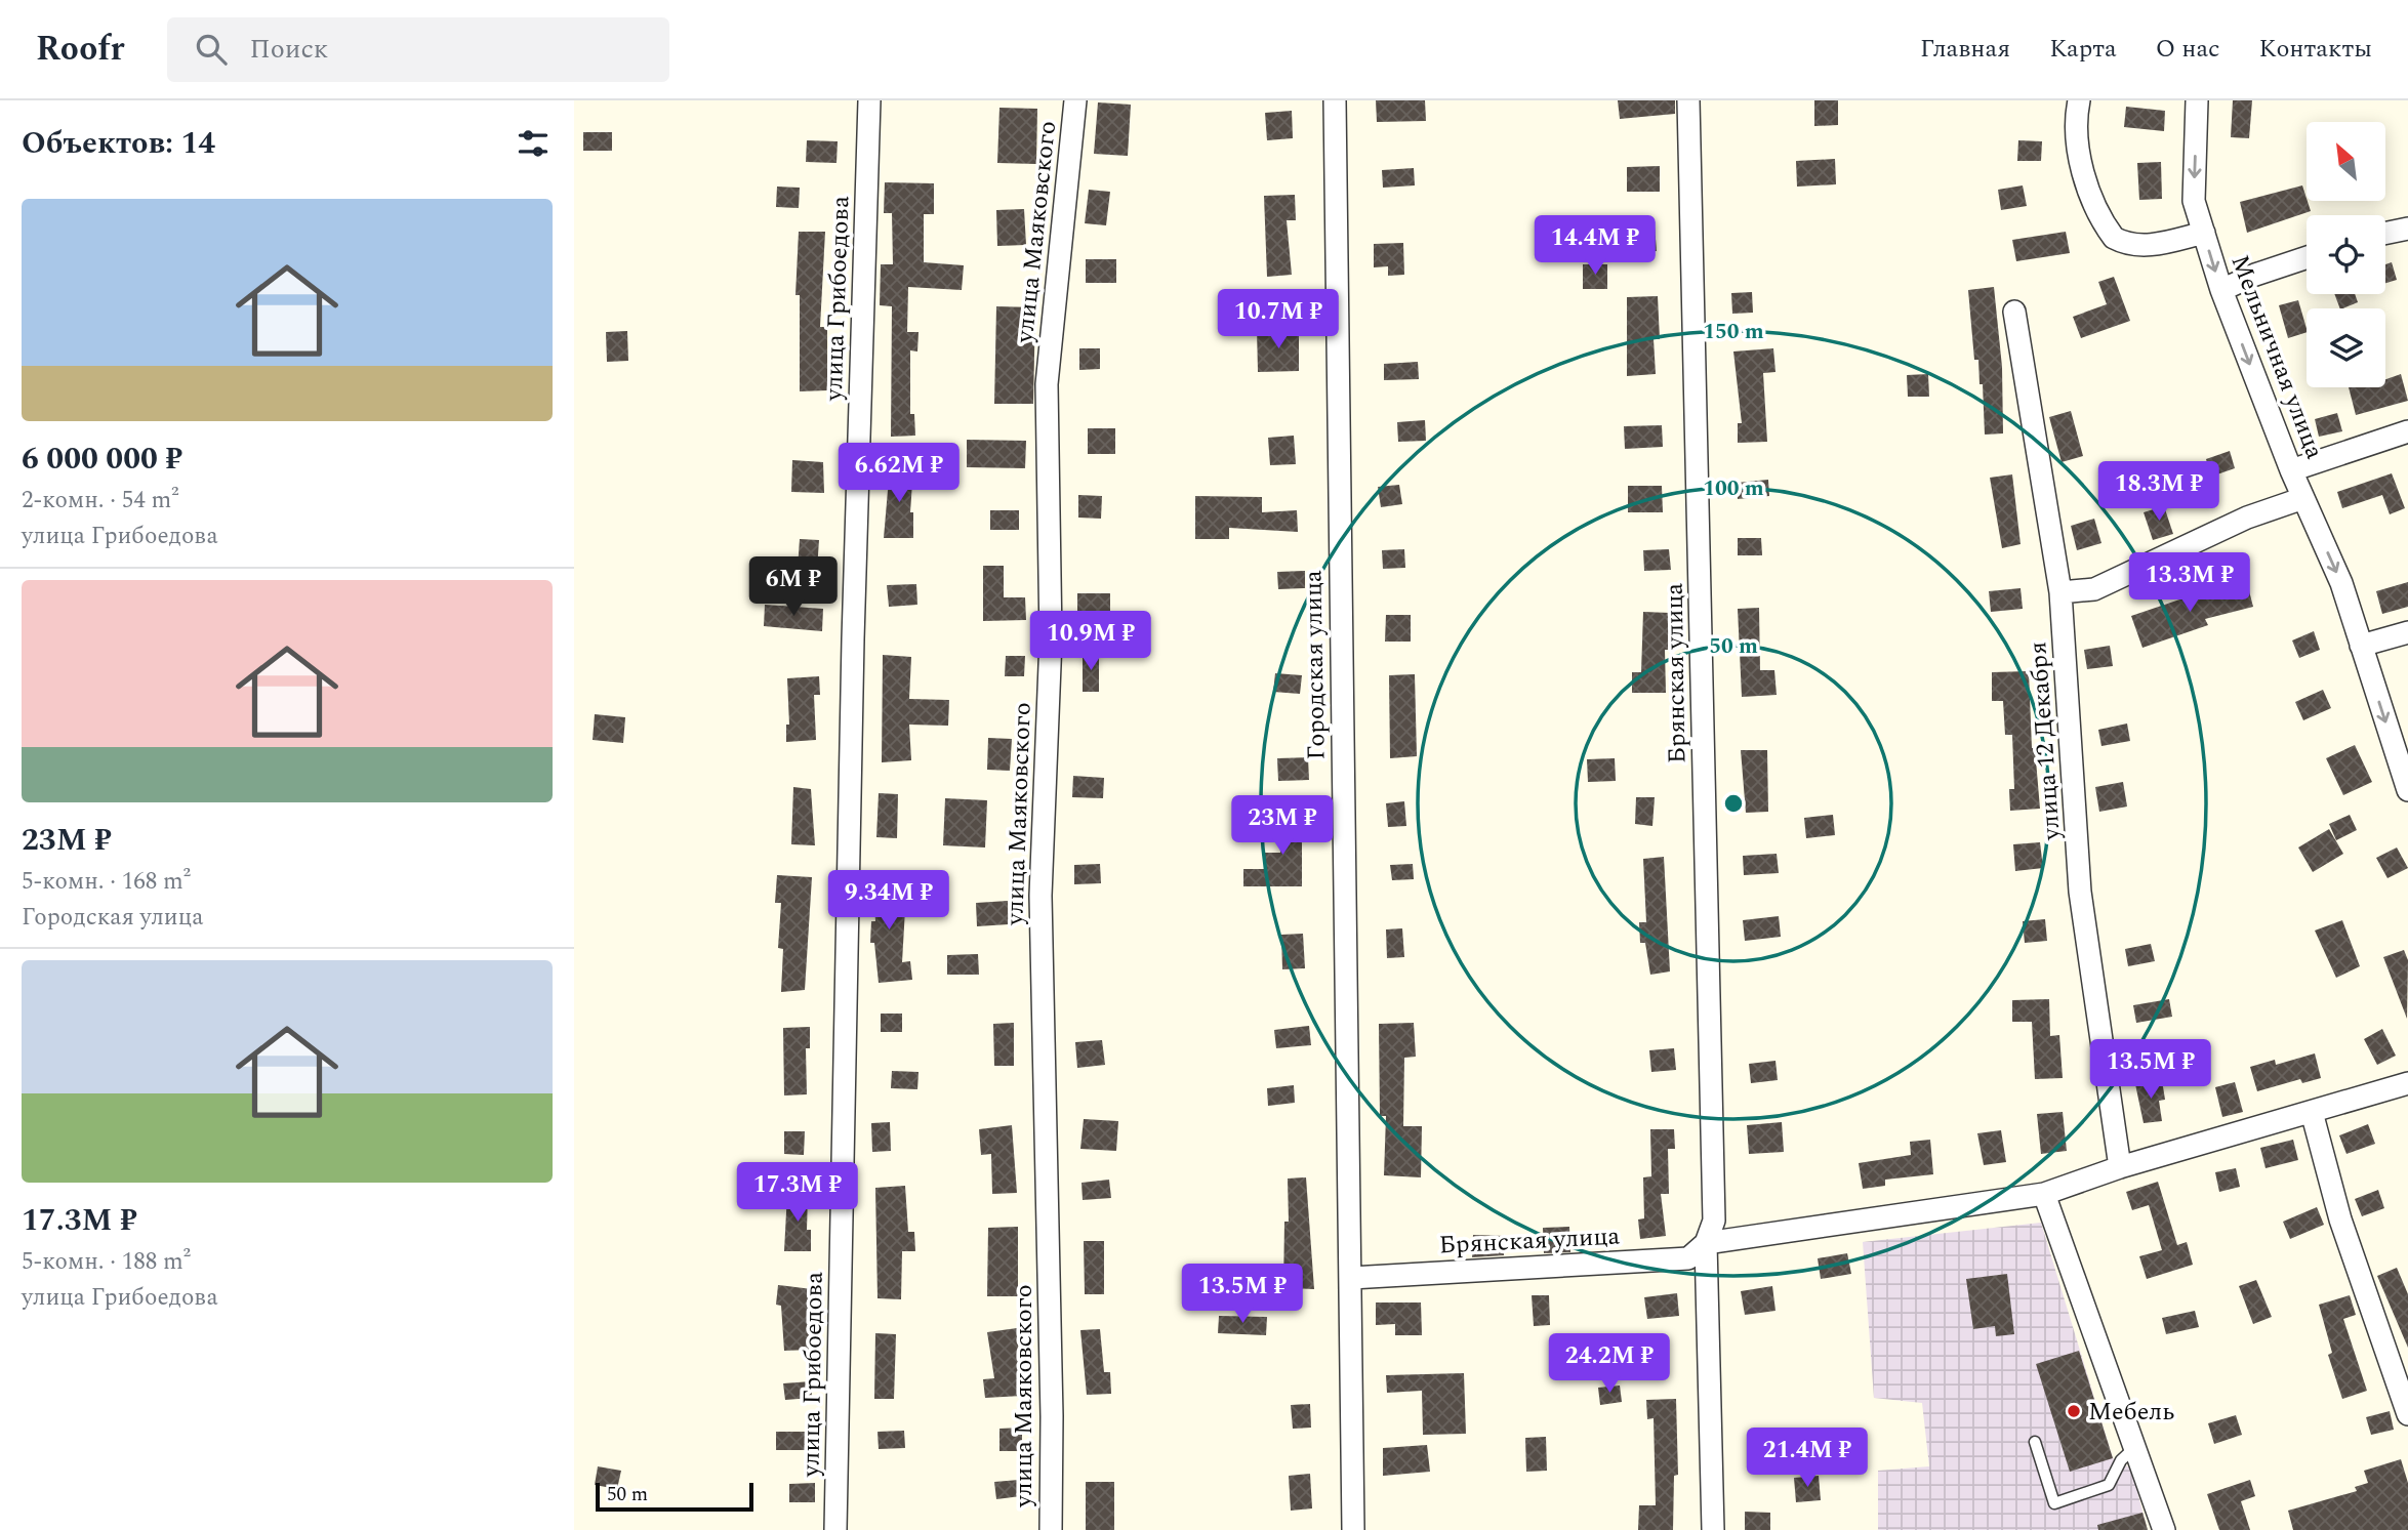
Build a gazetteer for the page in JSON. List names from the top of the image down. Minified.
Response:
{"streets":{"street":["улица Маяковского","улица Грибоедова","Мельничная улица","Городская улица","Брянская улица","улица 12 Декабря"]},"crossings":[["Мельничная улица","улица 12 Декабря"],["Городская улица","Брянская улица"]],"one_way":["Мельничная улица"],"places":["Мебель"],"scale_bar":"50 m","north":"top left","page":{"header":"Roofr","search":"Поиск","nav":["Главная","Карта","О нас","Контакты"],"heading":"Объектов: 14","list":[{"name":"6 000 000 ₽","note":"2-комн. · 54 m² · улица Грибоедова"},{"name":"23M ₽","note":"5-комн. · 168 m² · Городская улица"},{"name":"17.3M ₽","note":"5-комн. · 188 m² · улица Грибоедова"}],"price":["14.4M ₽","10.7M ₽","6.62M ₽","18.3M ₽","13.3M ₽","6M ₽","10.9M ₽","23M ₽","9.34M ₽","13.5M ₽","17.3M ₽","13.5M ₽","24.2M ₽","21.4M ₽"],"scale":"50 m"},"rings":["150 m","100 m","50 m"]}
